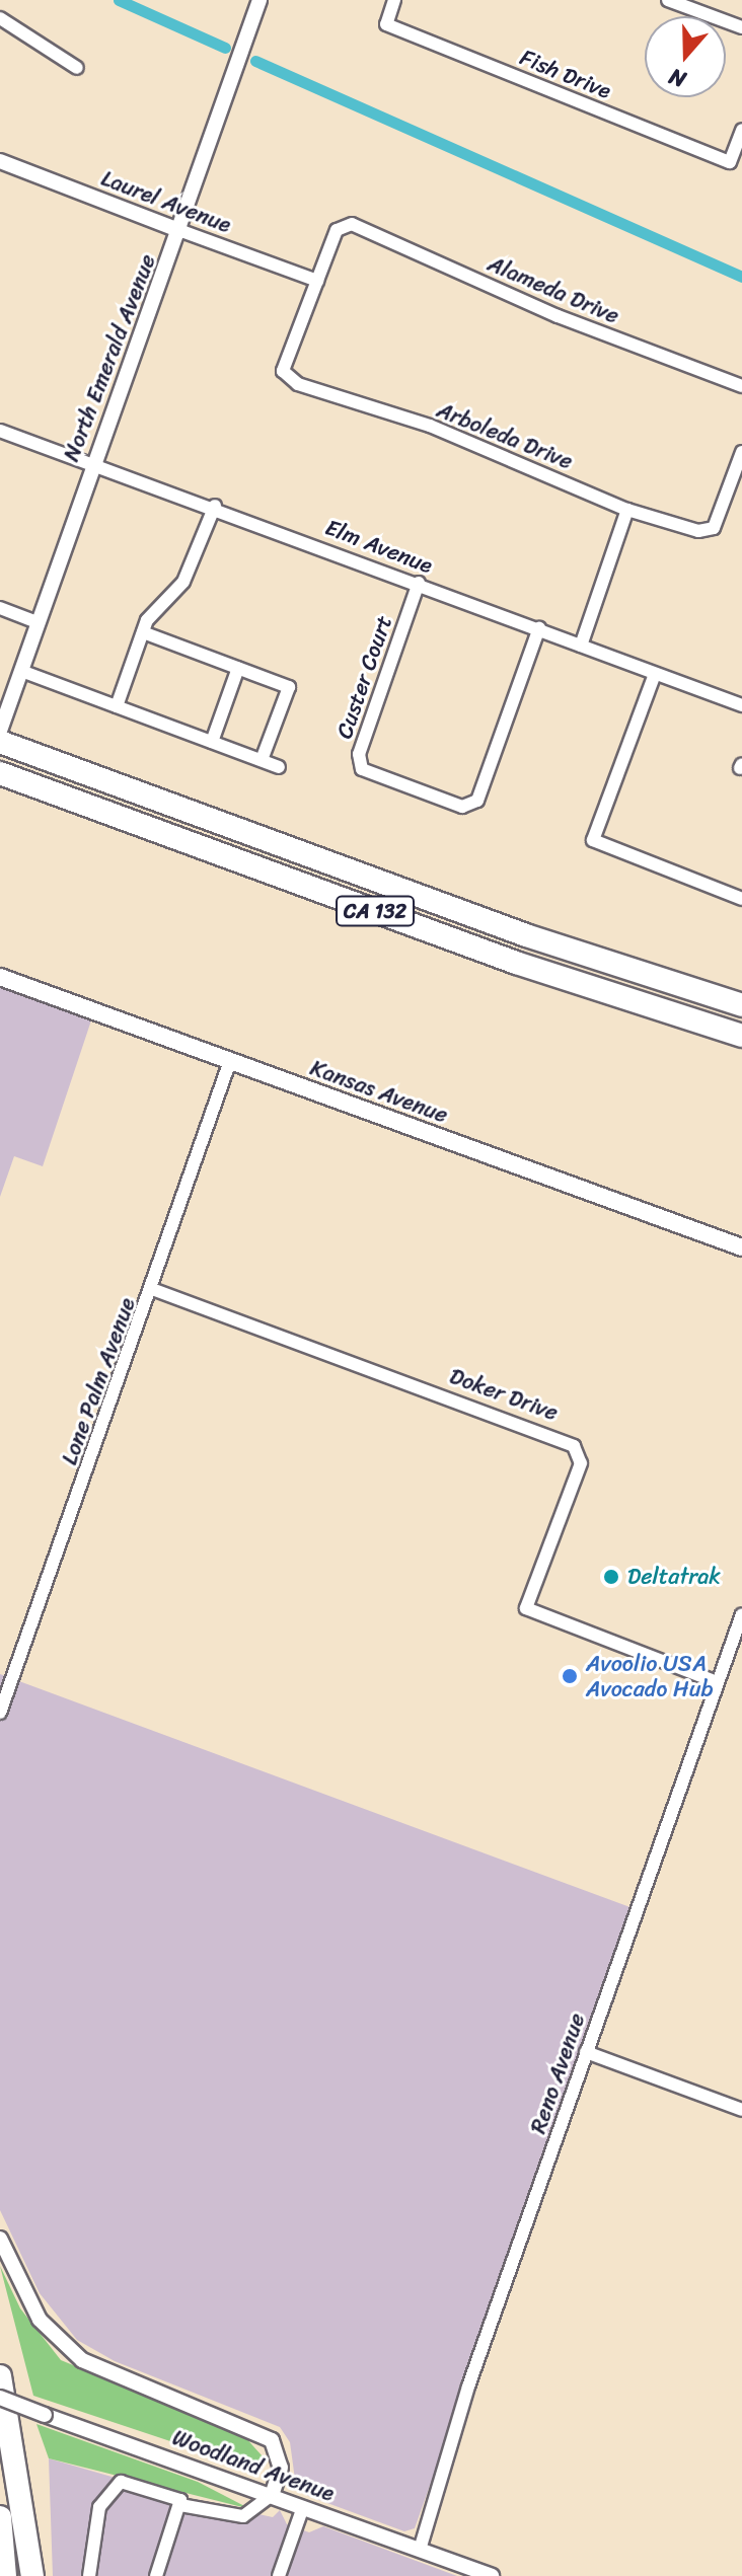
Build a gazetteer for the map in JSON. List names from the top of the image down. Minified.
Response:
{"streets":{"highway":["CA 132"],"main road":["Kansas Avenue"],"street":["Fish Drive","Laurel Avenue","Alameda Drive","North Emerald Avenue","Arboleda Drive","Elm Avenue","Custer Court","Lone Palm Avenue","Doker Drive","Reno Avenue","Woodland Avenue"]},"crossings":[["Laurel Avenue","Alameda Drive"],["Laurel Avenue","North Emerald Avenue"],["Laurel Avenue","Arboleda Drive"],["Alameda Drive","Arboleda Drive"],["North Emerald Avenue","Elm Avenue"],["Elm Avenue","Custer Court"],["Kansas Avenue","Lone Palm Avenue"],["Lone Palm Avenue","Doker Drive"],["Doker Drive","Reno Avenue"],["Reno Avenue","Woodland Avenue"]],"places":["Deltatrak","Avoolio USA Avocado Hub"],"north":"bottom"}
